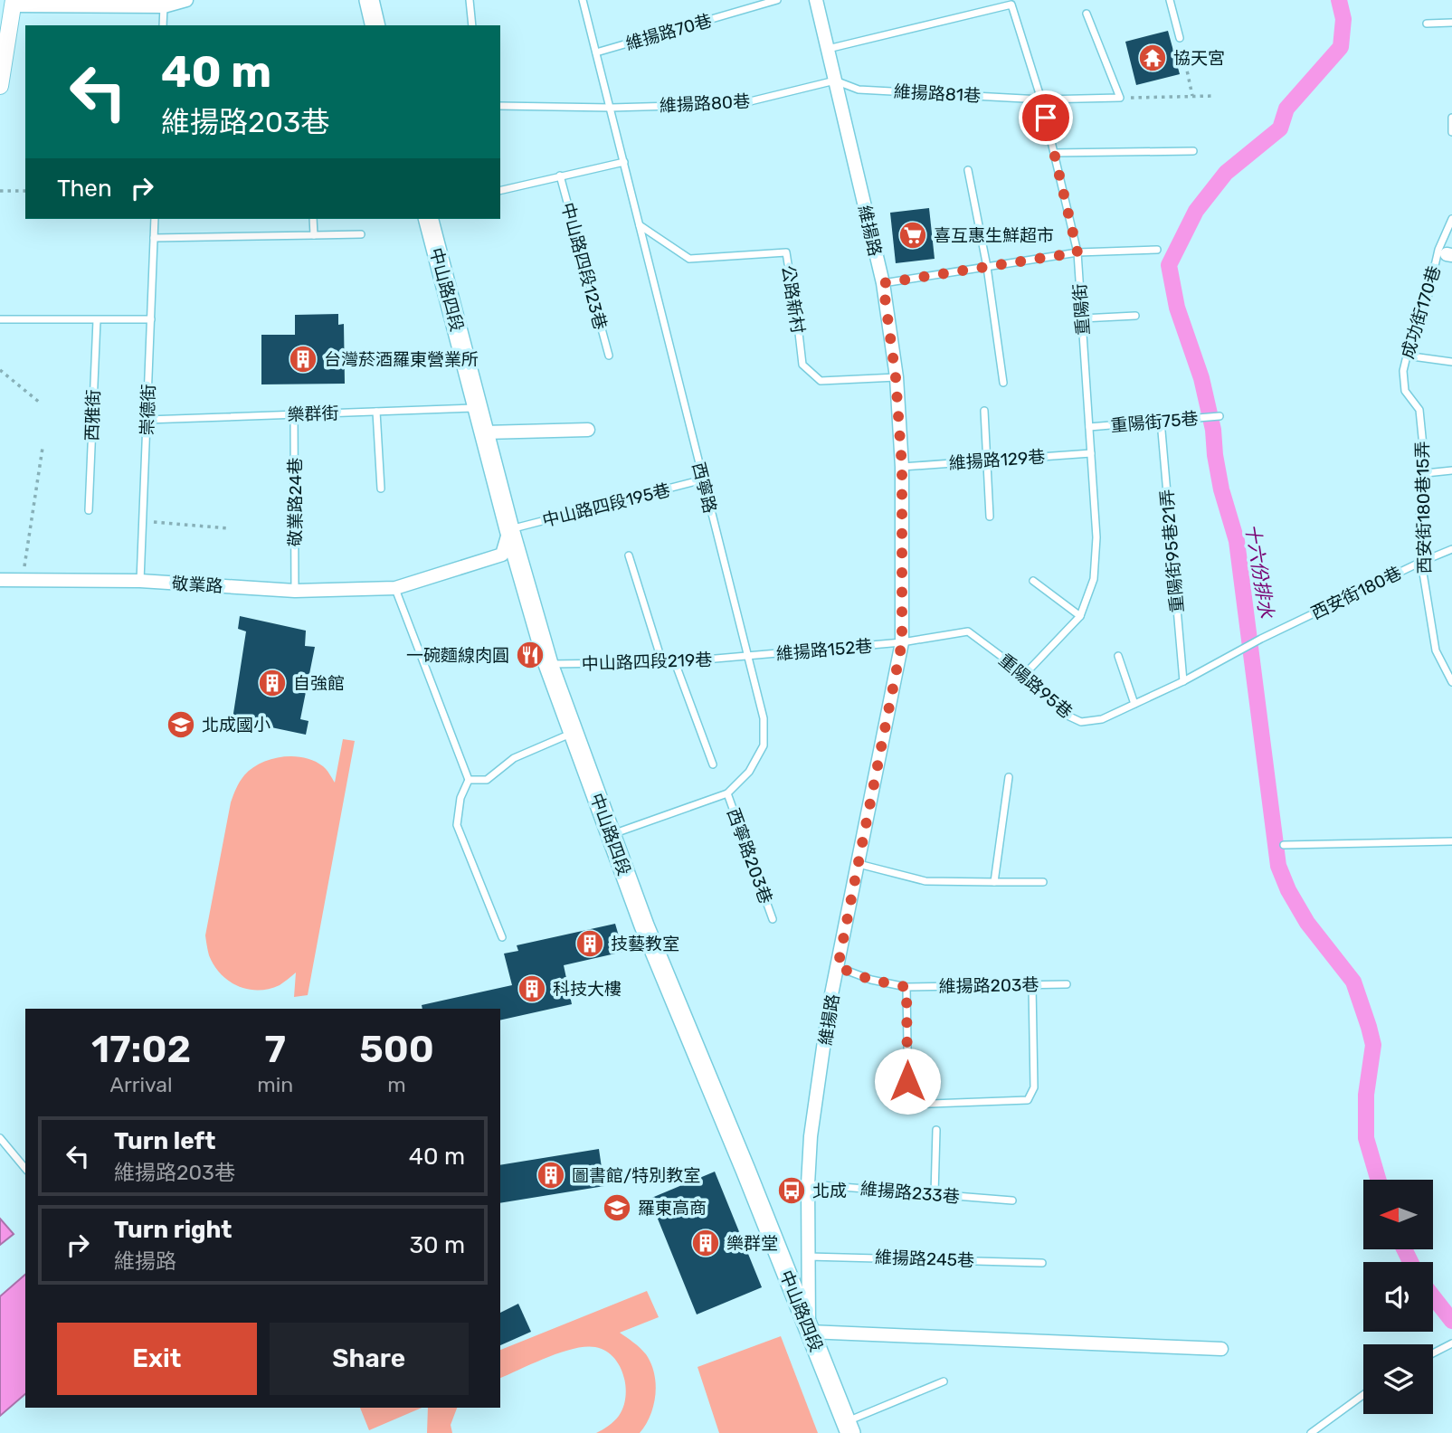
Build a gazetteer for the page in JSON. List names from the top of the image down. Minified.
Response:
{"streets":{"main road":["中山路四段"],"street":["維揚路","敬業路"],"lane":["維揚路70巷","維揚路81巷","維揚路80巷","中山路四段123巷","公路新村","重陽街","成功街170巷","崇德街","樂群街","西雅街","重陽街75巷","維揚路129巷","西寧路","敬業路24巷","中山路四段195巷","西安街180巷15弄","重陽街95巷21弄","西安街180巷","維揚路152巷","中山路四段219巷","重陽路95巷","西寧路203巷","維揚路203巷","維揚路233巷","維揚路245巷"]},"crossings":[["維揚路70巷","西寧路"],["維揚路81巷","維揚路80巷"],["維揚路81巷","維揚路"],["維揚路81巷","重陽街"],["維揚路80巷","維揚路"],["維揚路80巷","西寧路"],["維揚路","中山路四段"],["維揚路","公路新村"],["維揚路","重陽街"],["維揚路","維揚路129巷"],["維揚路","維揚路152巷"],["維揚路","重陽路95巷"],["維揚路","維揚路203巷"],["維揚路","維揚路233巷"],["維揚路","維揚路245巷"],["中山路四段","樂群街"],["中山路四段","西寧路"],["中山路四段","中山路四段195巷"],["中山路四段","敬業路"],["中山路四段","中山路四段219巷"],["公路新村","西寧路"],["重陽街","重陽街75巷"],["重陽街","維揚路129巷"],["重陽街","重陽路95巷"],["成功街170巷","西安街180巷15弄"],["崇德街","樂群街"],["崇德街","敬業路"],["樂群街","敬業路24巷"],["重陽街75巷","重陽街95巷21弄"],["西寧路","中山路四段195巷"],["西寧路","維揚路152巷"],["西寧路","中山路四段219巷"],["西寧路","西寧路203巷"],["敬業路24巷","敬業路"],["中山路四段195巷","敬業路"],["西安街180巷15弄","西安街180巷"],["重陽街95巷21弄","重陽路95巷"],["西安街180巷","重陽路95巷"],["維揚路152巷","中山路四段219巷"],["維揚路152巷","重陽路95巷"]],"water":["十六份排水"],"places":{"temple":["協天宮"],"supermarket":["喜互惠生鮮超市"],"building":["台灣菸酒羅東營業所","自強館","技藝教室","科技大樓","圖書館/特別教室","樂群堂"],"restaurant":["一碗麵線肉圓"],"school or university":["北成國小","羅東高商"],"bus stop":["北成"]},"north":"left","page":{"turn":["40 m","維揚路203巷"],"then":"Then","eta":["17:02","Arrival","7","min","500","m"],"list":[{"name":"Turn left","note":"維揚路203巷","value":"40 m"},{"name":"Turn right","note":"維揚路","value":"30 m"}],"buttons":["Exit","Share"]}}
